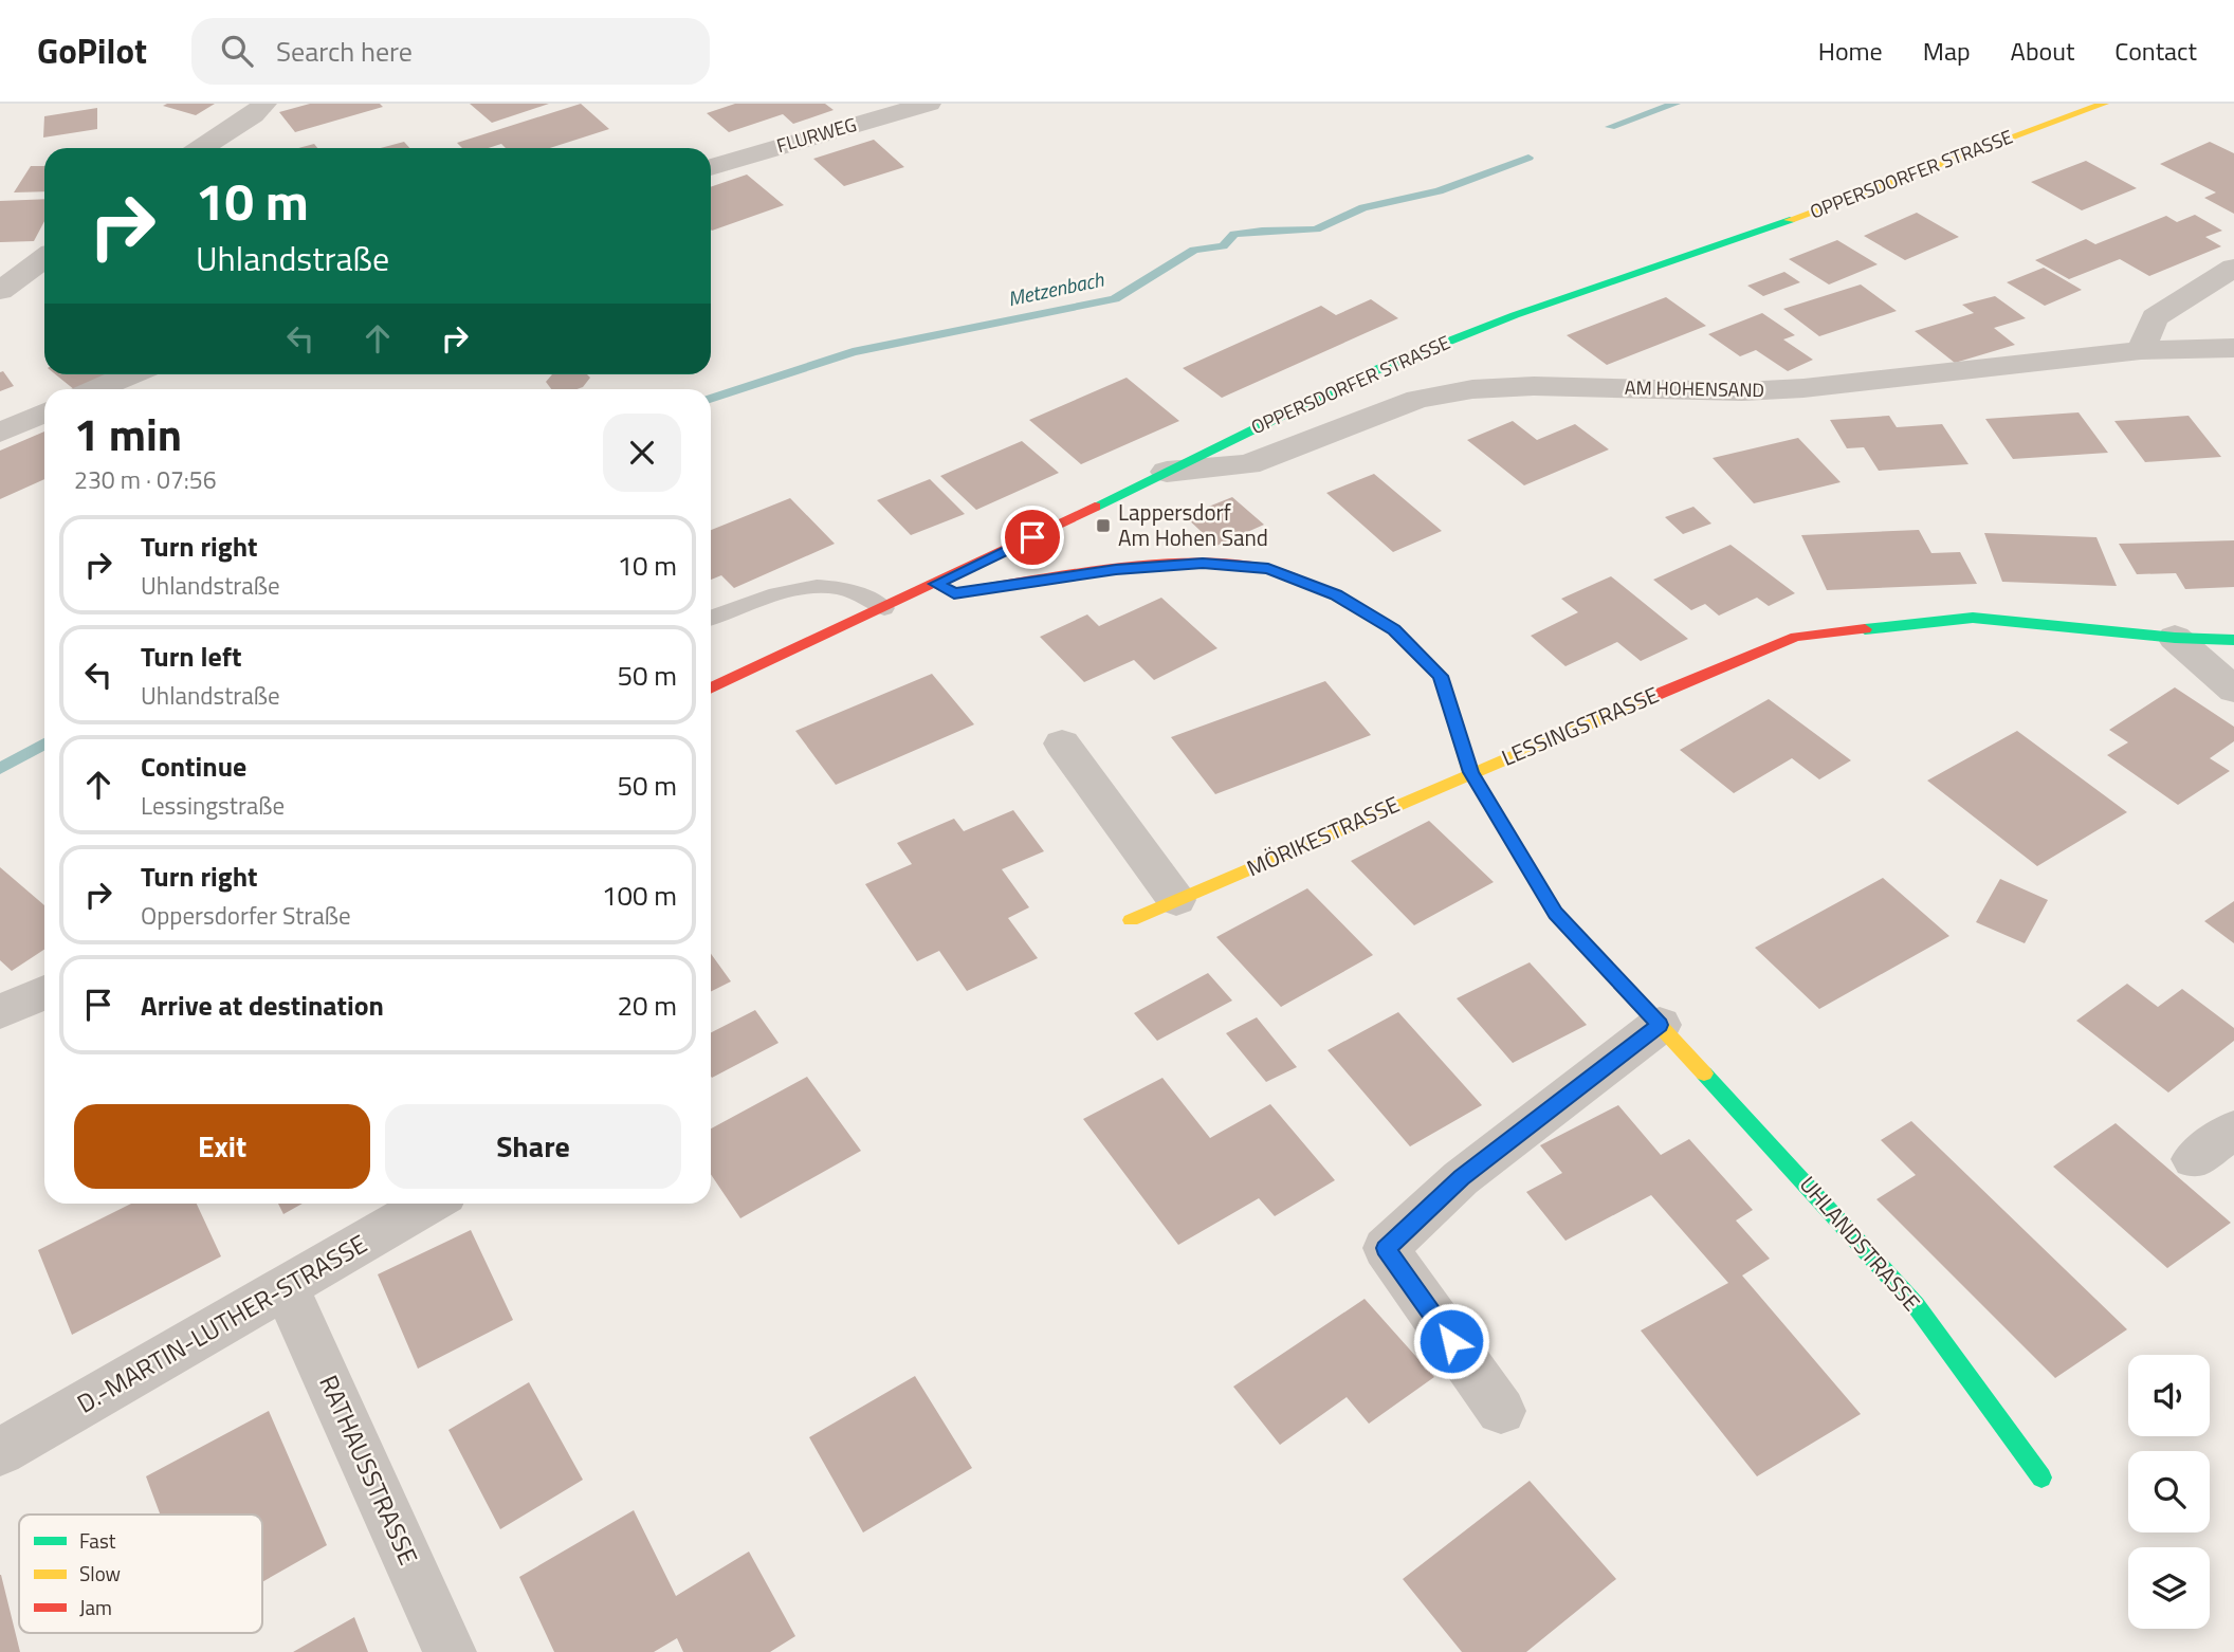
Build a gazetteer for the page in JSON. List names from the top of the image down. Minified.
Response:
{"streets":{"street":["FLURWEG","OPPERSDORFER STRASSE","AM HOHENSAND","LESSINGSTRASSE","MÖRIKESTRASSE","UHLANDSTRASSE","D.-MARTIN-LUTHER-STRASSE","RATHAUSSTRASSE"]},"crossings":[["OPPERSDORFER STRASSE","AM HOHENSAND"],["LESSINGSTRASSE","MÖRIKESTRASSE"],["LESSINGSTRASSE","UHLANDSTRASSE"],["MÖRIKESTRASSE","UHLANDSTRASSE"],["D.-MARTIN-LUTHER-STRASSE","RATHAUSSTRASSE"]],"water":["Metzenbach"],"places":{"transit":["Lappersdorf Am Hohen Sand"]},"legend":["Fast","Slow","Jam"],"page":{"header":"GoPilot","search":"Search here","nav":["Home","Map","About","Contact"],"turn":["10 m","Uhlandstraße"],"heading":["1 min","230 m · 07:56"],"list":[{"name":"Turn right","note":"Uhlandstraße","value":"10 m"},{"name":"Turn left","note":"Uhlandstraße","value":"50 m"},{"name":"Continue","note":"Lessingstraße","value":"50 m"},{"name":"Turn right","note":"Oppersdorfer Straße","value":"100 m"},{"name":"Arrive at destination","value":"20 m"}],"buttons":["Exit","Share"]}}
